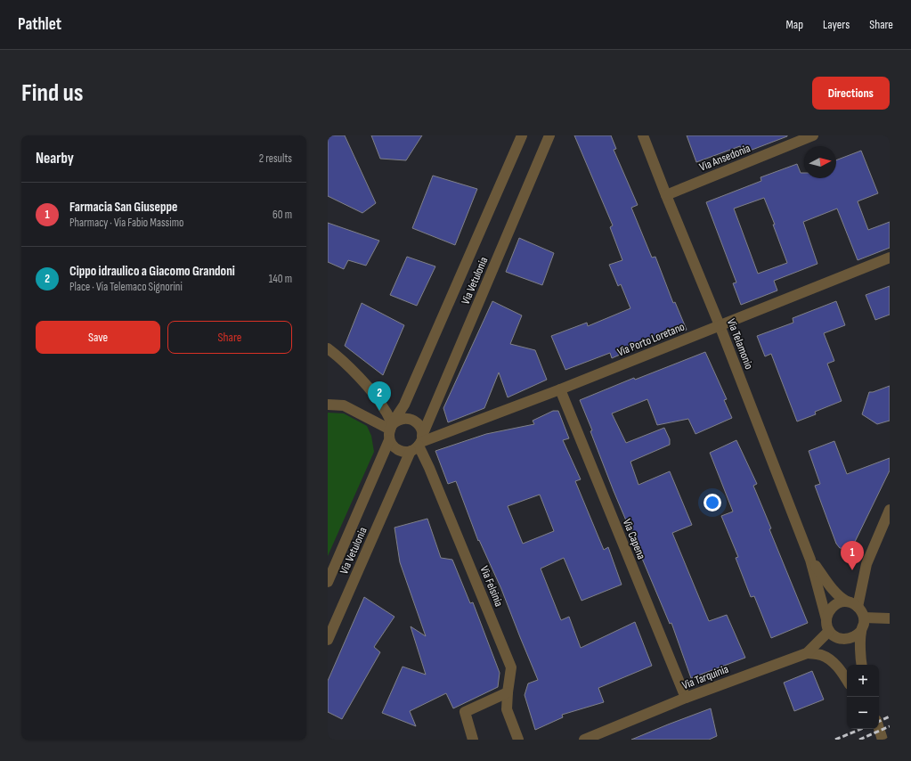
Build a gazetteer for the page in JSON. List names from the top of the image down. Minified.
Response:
{"streets":{"street":["Via Ansedonia","Via Vetulonia","Via Porto Loretano","Via Telamonio","Via Capena","Via Felsinia","Via Tarquinia"]},"crossings":[["Via Ansedonia","Via Telamonio"],["Via Vetulonia","Via Porto Loretano"],["Via Vetulonia","Via Felsinia"],["Via Porto Loretano","Via Telamonio"],["Via Porto Loretano","Via Capena"],["Via Porto Loretano","Via Felsinia"],["Via Telamonio","Via Tarquinia"],["Via Capena","Via Tarquinia"]],"north":"right","page":{"header":"Pathlet","nav":["Map","Layers","Share"],"buttons":["Directions",["Save","Share"]],"title":"Find us","heading":["Nearby","2 results"],"list":[{"mark":"1","name":"Farmacia San Giuseppe","note":"Pharmacy · Via Fabio Massimo","value":"60 m"},{"mark":"2","name":"Cippo idraulico a Giacomo Grandoni","note":"Place · Via Telemaco Signorini","value":"140 m"}],"pins":["2","1"],"map_buttons":["+","−"]}}
